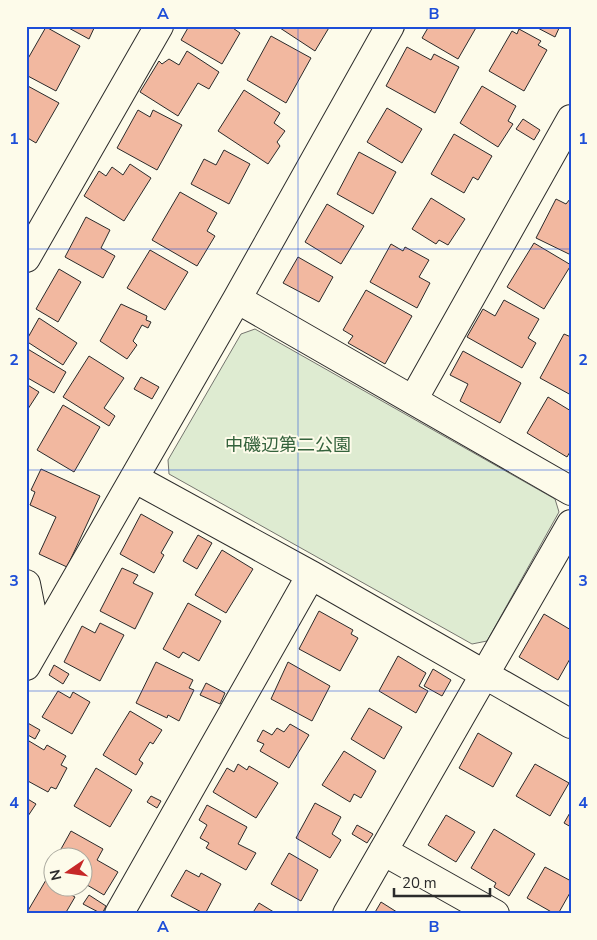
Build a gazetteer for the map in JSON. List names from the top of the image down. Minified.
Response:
{"parks":["中磯辺第二公園"],"scale_bar":"20 m","north":"left","grid":{"columns":["A","B"],"rows":["1","2","3","4"]}}
